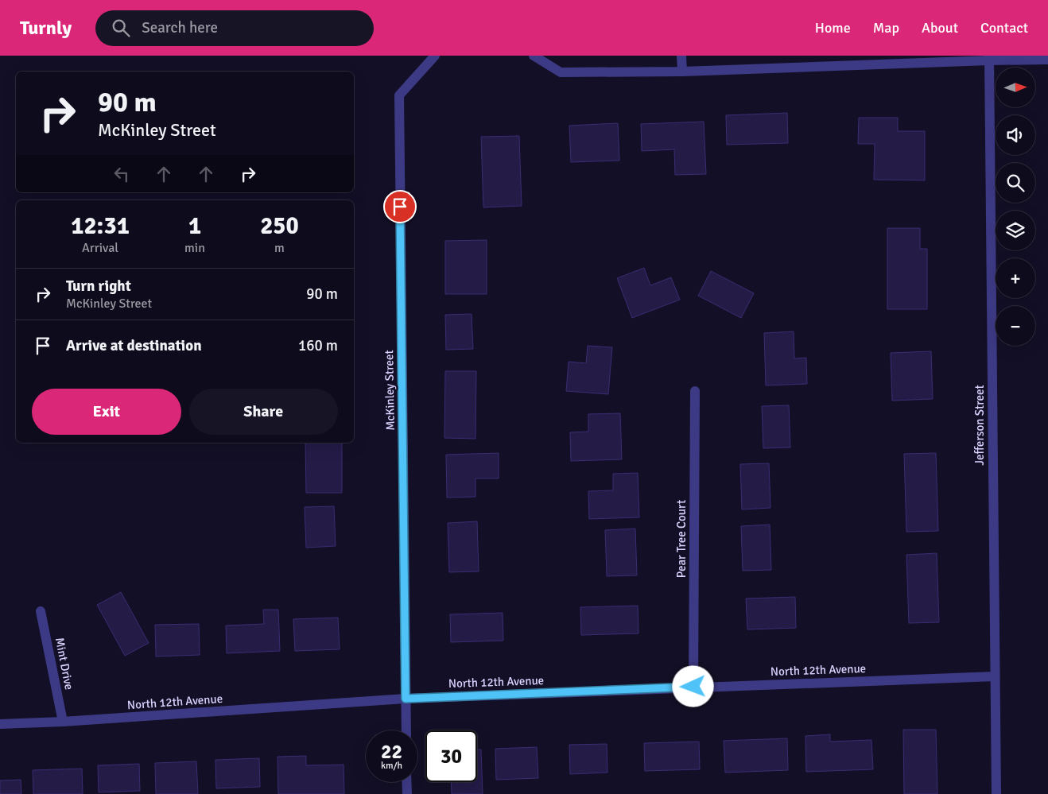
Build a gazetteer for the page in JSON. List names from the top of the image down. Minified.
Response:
{"streets":{"street":["McKinley Street","Jefferson Street","Pear Tree Court","Mint Drive","North 12th Avenue"]},"crossings":[["McKinley Street","North 12th Avenue"],["Jefferson Street","North 12th Avenue"],["Pear Tree Court","North 12th Avenue"],["Mint Drive","North 12th Avenue"]],"north":"right","page":{"header":"Turnly","search":"Search here","nav":["Home","Map","About","Contact"],"map_buttons":["+","−"],"turn":["90 m","McKinley Street"],"eta":["12:31","Arrival","1","min","250","m"],"list":[{"name":"Turn right","note":"McKinley Street","value":"90 m"},{"name":"Arrive at destination","value":"160 m"}],"buttons":["Exit","Share"],"speed":"22 km/h","limit":"30"}}
